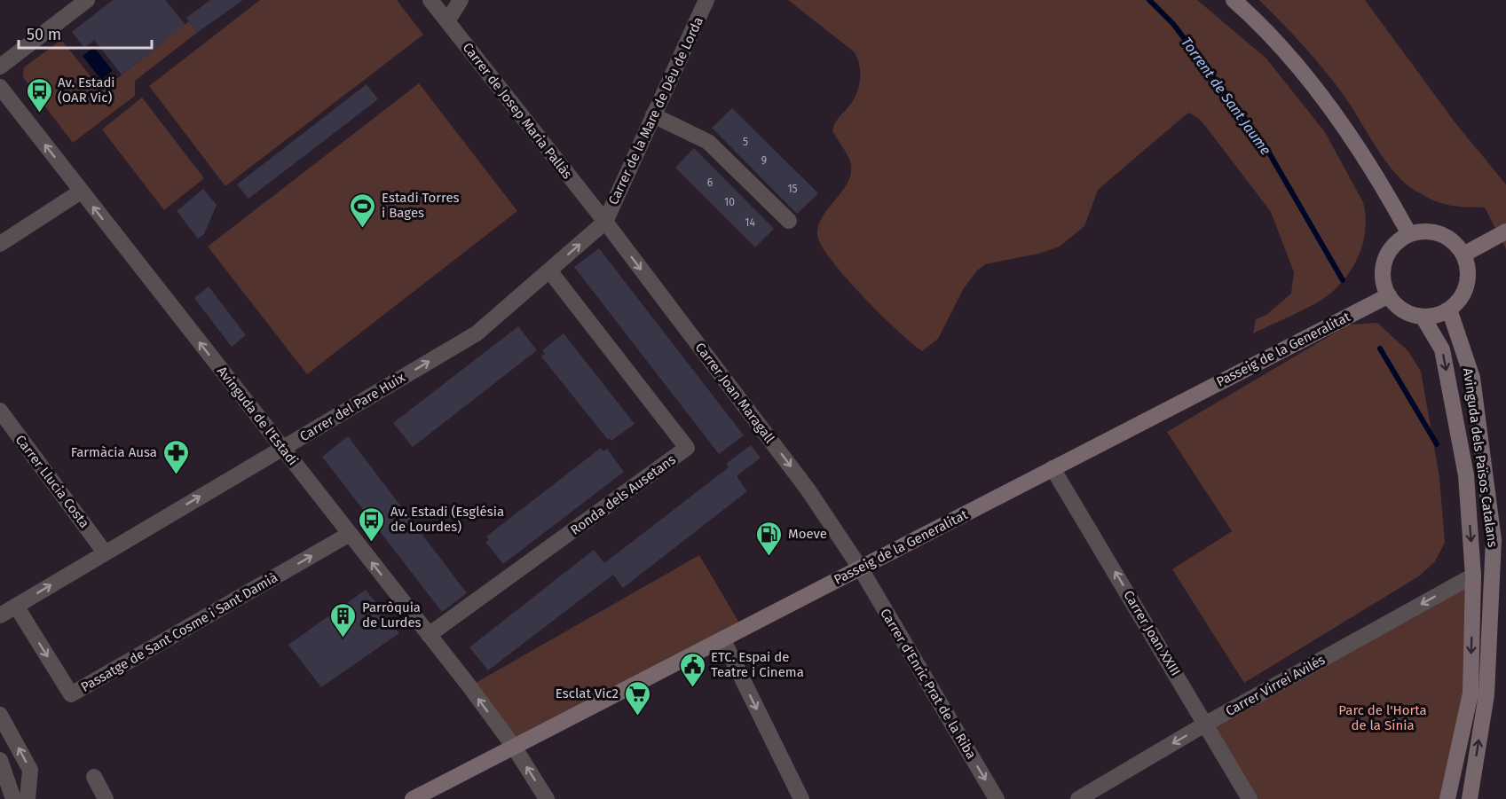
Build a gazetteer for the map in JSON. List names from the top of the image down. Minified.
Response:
{"streets":{"street":["Carrer de Josep Maria Pallàs","Carrer de la Mare de Déu de Lorda","Passeig de la Generalitat","Carrer Joan Maragall","Carrer del Pare Huix","Avinguda de l'Estadi","Avinguda dels Països Catalans","Carrer Llucia Costa","Ronda dels Ausetans","Passatge de Sant Cosme i Sant Damià","Carrer Joan XXIII","Carrer d'Enric Prat de la Riba","Carrer Virrei Avilés"]},"crossings":[["Carrer de Josep Maria Pallàs","Carrer de la Mare de Déu de Lorda"],["Carrer de Josep Maria Pallàs","Carrer Joan Maragall"],["Carrer de Josep Maria Pallàs","Carrer del Pare Huix"],["Carrer de la Mare de Déu de Lorda","Carrer Joan Maragall"],["Carrer de la Mare de Déu de Lorda","Carrer del Pare Huix"],["Passeig de la Generalitat","Carrer Joan Maragall"],["Passeig de la Generalitat","Avinguda de l'Estadi"],["Passeig de la Generalitat","Avinguda dels Països Catalans"],["Passeig de la Generalitat","Carrer Joan XXIII"],["Passeig de la Generalitat","Carrer d'Enric Prat de la Riba"],["Carrer Joan Maragall","Carrer del Pare Huix"],["Carrer Joan Maragall","Carrer d'Enric Prat de la Riba"],["Carrer del Pare Huix","Avinguda de l'Estadi"],["Carrer del Pare Huix","Carrer Llucia Costa"],["Carrer del Pare Huix","Ronda dels Ausetans"],["Carrer del Pare Huix","Passatge de Sant Cosme i Sant Damià"],["Avinguda de l'Estadi","Ronda dels Ausetans"],["Avinguda de l'Estadi","Passatge de Sant Cosme i Sant Damià"],["Avinguda dels Països Catalans","Carrer Virrei Avilés"],["Carrer Joan XXIII","Carrer Virrei Avilés"]],"one_way":["Carrer Joan Maragall","Carrer del Pare Huix","Avinguda de l'Estadi","Passatge de Sant Cosme i Sant Damià","Carrer Joan XXIII","Carrer d'Enric Prat de la Riba","Carrer Virrei Avilés"],"water":["Torrent de Sant Jaume"],"parks":["Parc de l'Horta de la Sínia"],"places":{"bus stop":["Av. Estadi (OAR Vic)","Av. Estadi (Església de Lourdes)"],"sports":["Estadi Torres i Bages"],"pharmacy":["Farmàcia Ausa"],"fuel station":["Moeve"],"building":["Parròquia de Lurdes"],"public building":["ETC. Espai de Teatre i Cinema"],"supermarket":["Esclat Vic2"]},"house_numbers":["5","9","6","15","10","14"],"scale_bar":"50 m"}
